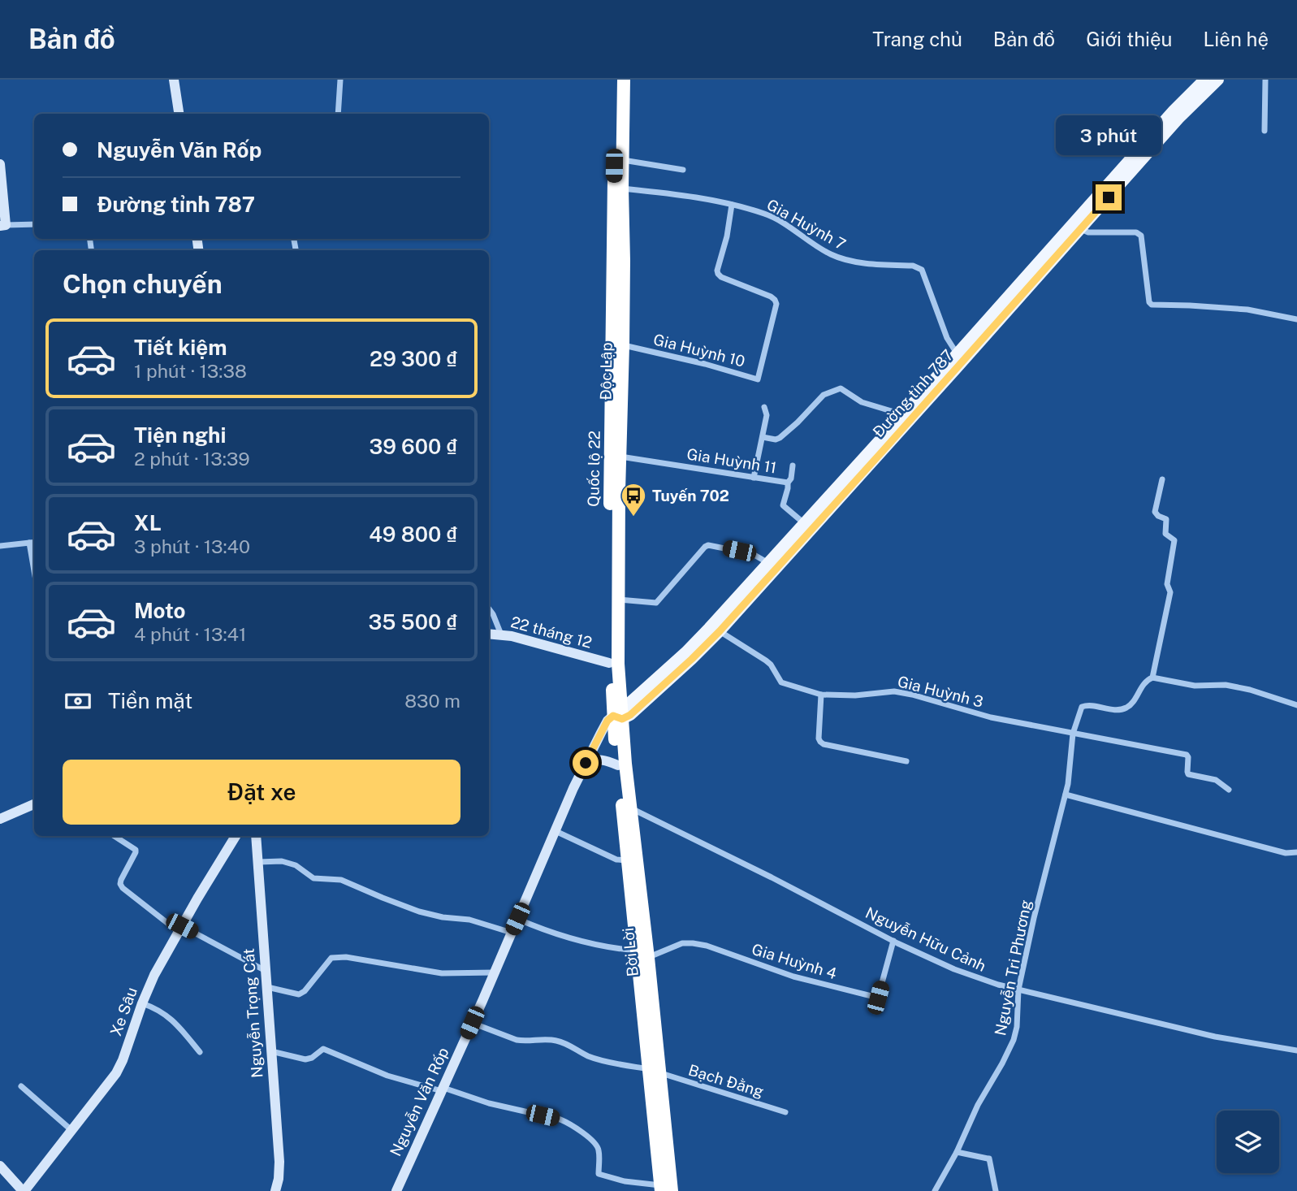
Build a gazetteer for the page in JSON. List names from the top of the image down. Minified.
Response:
{"streets":{"highway":["Độc Lập","Quốc lộ 22","Bời Lời"],"main road":["Đường tỉnh 787"],"street":["Gia Huỳnh 7","Gia Huỳnh 10","Gia Huỳnh 11","22 tháng 12","Gia Huỳnh 3","Nguyễn Hữu Cảnh","Gia Huỳnh 4","Nguyễn Tri Phương","Xe Sâu","Nguyễn Trọng Cát","Bạch Đằng","Nguyễn Văn Rốp"]},"crossings":[["Gia Huỳnh 7","Gia Huỳnh 10"],["Gia Huỳnh 7","Độc Lập"],["Gia Huỳnh 7","Đường tỉnh 787"],["Gia Huỳnh 7","Quốc lộ 22"],["Gia Huỳnh 10","Độc Lập"],["Độc Lập","Gia Huỳnh 11"],["Độc Lập","Quốc lộ 22"],["Độc Lập","22 tháng 12"],["Đường tỉnh 787","Gia Huỳnh 11"],["Đường tỉnh 787","Quốc lộ 22"],["Đường tỉnh 787","Gia Huỳnh 3"],["Đường tỉnh 787","Bời Lời"],["Đường tỉnh 787","Nguyễn Văn Rốp"],["Quốc lộ 22","22 tháng 12"],["Quốc lộ 22","Bời Lời"],["Quốc lộ 22","Nguyễn Văn Rốp"],["Gia Huỳnh 3","Nguyễn Tri Phương"],["Nguyễn Hữu Cảnh","Bời Lời"],["Nguyễn Hữu Cảnh","Gia Huỳnh 4"],["Nguyễn Hữu Cảnh","Nguyễn Tri Phương"],["Bời Lời","Gia Huỳnh 4"],["Bời Lời","Bạch Đằng"],["Bời Lời","Nguyễn Văn Rốp"],["Bạch Đằng","Nguyễn Văn Rốp"]],"places":{"bus stop":["Tuyến 702"]},"page":{"header":"Bản đồ","nav":["Trang chủ","Bản đồ","Giới thiệu","Liên hệ"],"banner":["Nguyễn Văn Rốp","Đường tỉnh 787"],"bubble":"3 phút","heading":"Chọn chuyến","list":[{"name":"Tiết kiệm","note":"1 phút · 13:38","value":"29 300 ₫"},{"name":"Tiện nghi","note":"2 phút · 13:39","value":"39 600 ₫"},{"name":"XL","note":"3 phút · 13:40","value":"49 800 ₫"},{"name":"Moto","note":"4 phút · 13:41","value":"35 500 ₫"}],"pay":["Tiền mặt","830 m"],"buttons":"Đặt xe"}}
